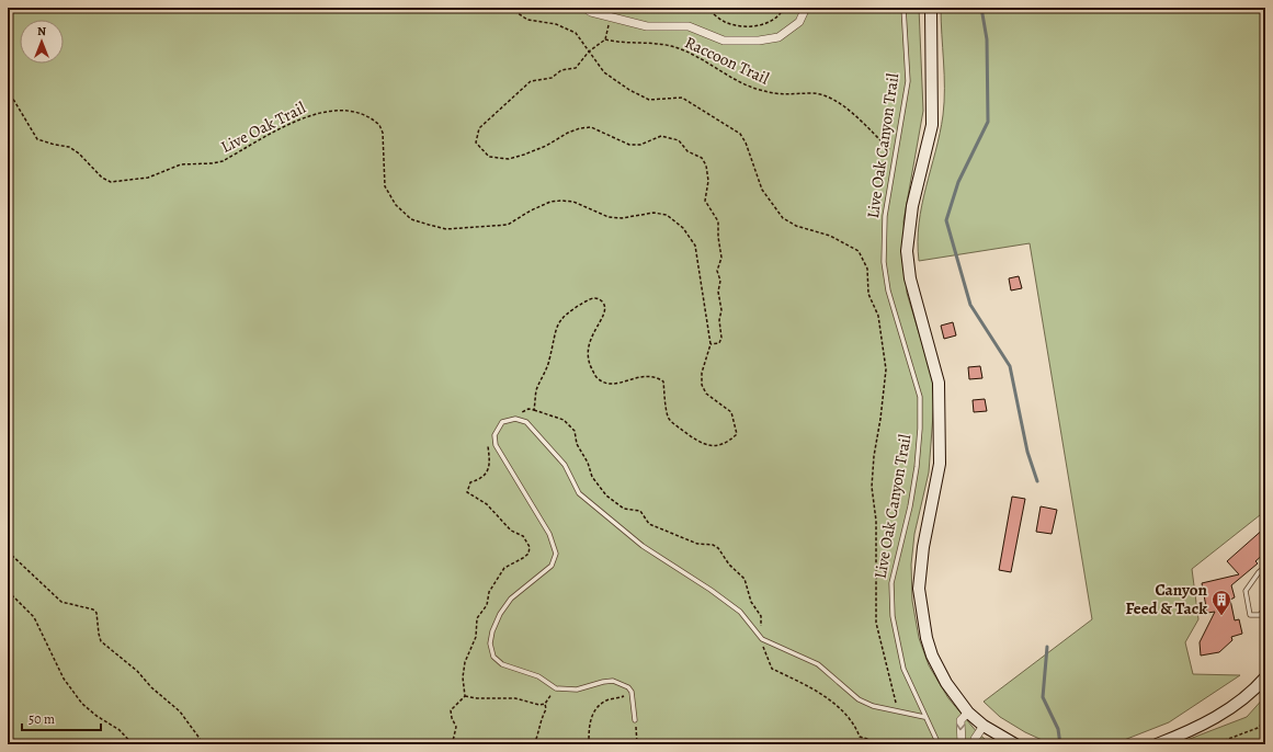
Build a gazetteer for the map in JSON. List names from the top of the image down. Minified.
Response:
{"streets":{"lane":["Live Oak Canyon Trail"],"path":["Raccoon Trail","Live Oak Trail"]},"crossings":[["Raccoon Trail","Live Oak Canyon Trail"]],"places":{"building":["Canyon Feed & Tack"]},"scale_bar":"50 m","north":"top"}
